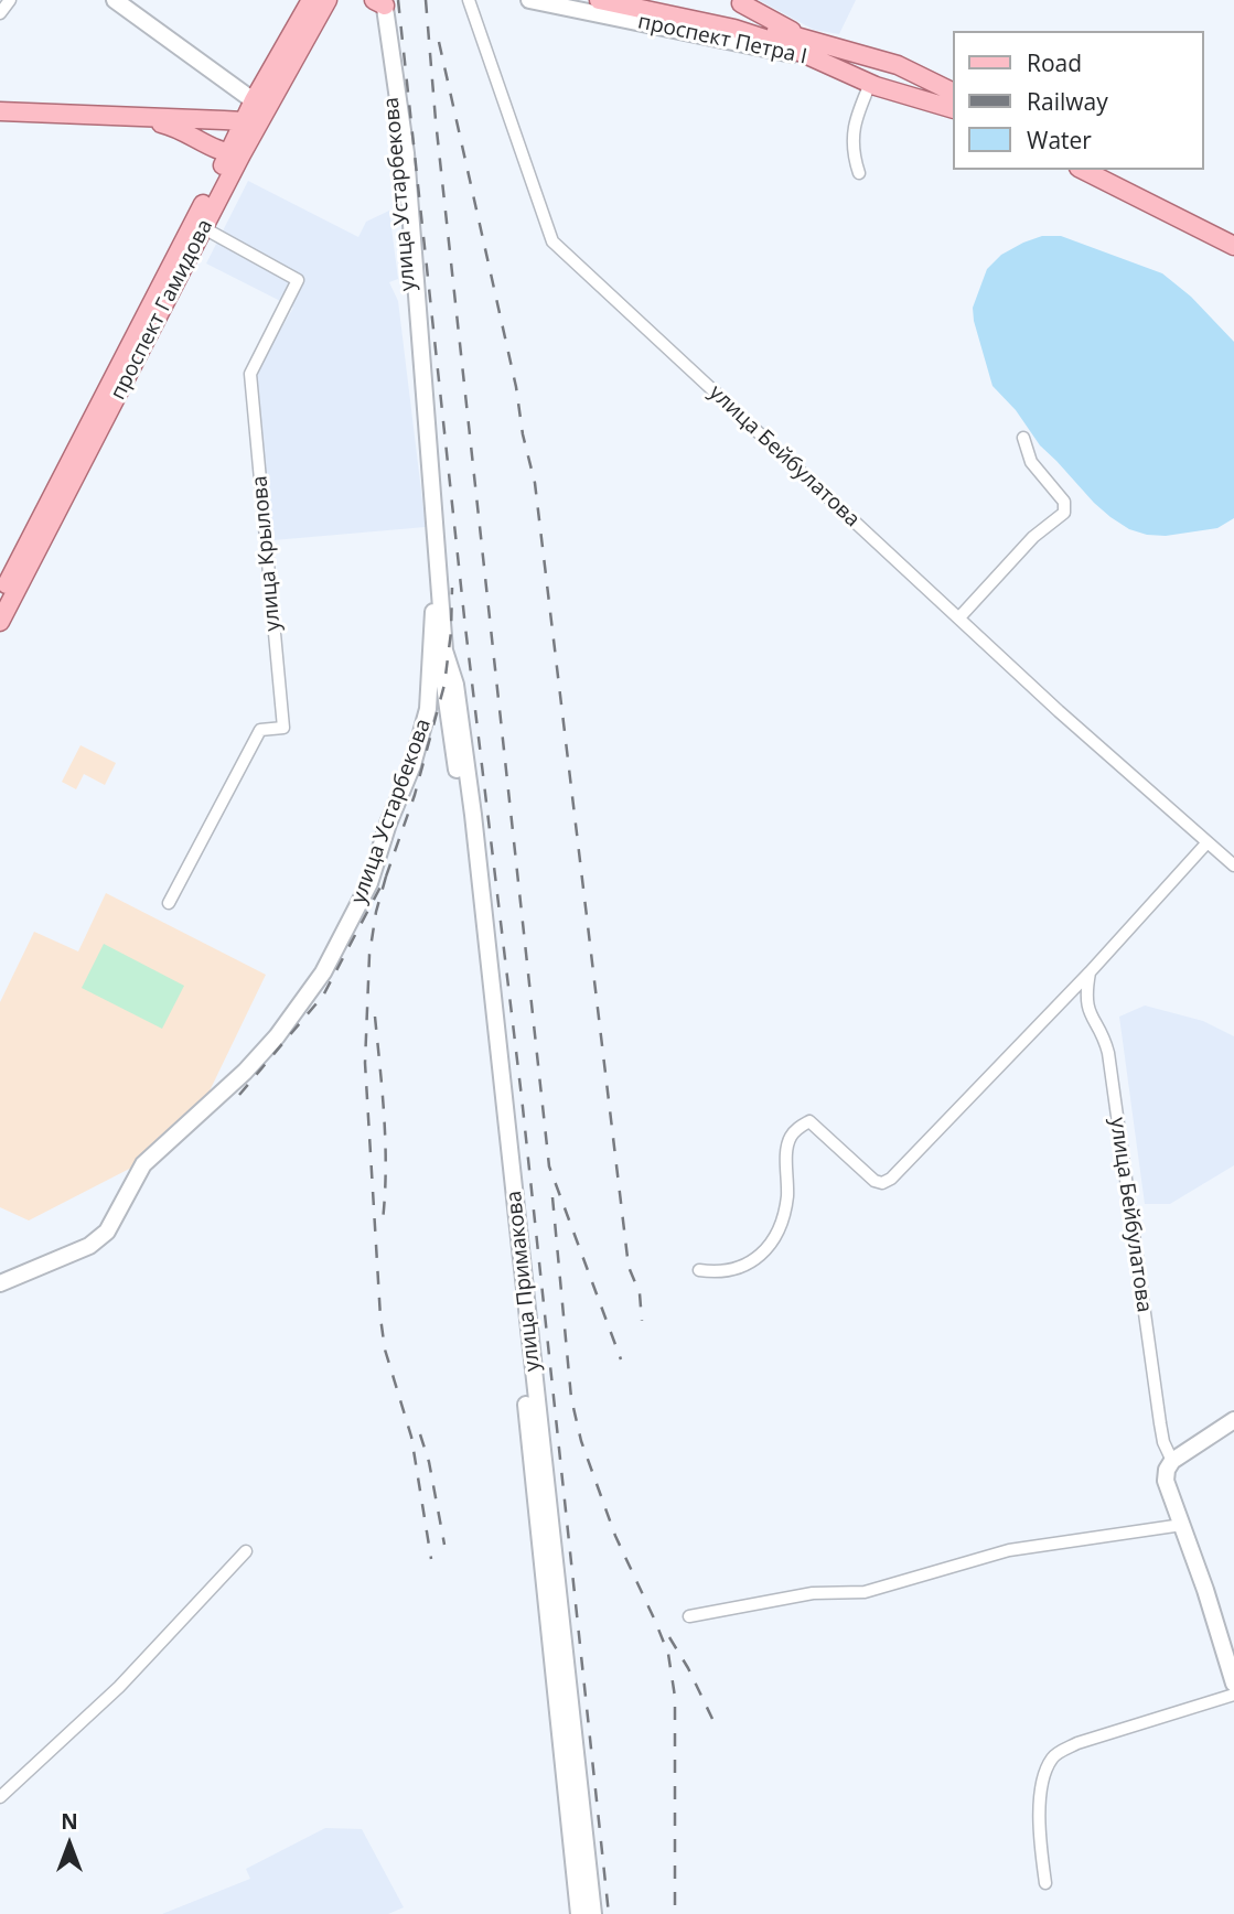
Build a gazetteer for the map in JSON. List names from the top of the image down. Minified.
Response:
{"streets":{"main road":["проспект Петра I","улица Устарбекова","проспект Гамидова","улица Примакова"],"street":["улица Бейбулатова","улица Крылова"]},"crossings":[["улица Устарбекова","улица Примакова"],["проспект Гамидова","улица Крылова"]],"legend":["Road","Railway","Water"],"north":"top"}
